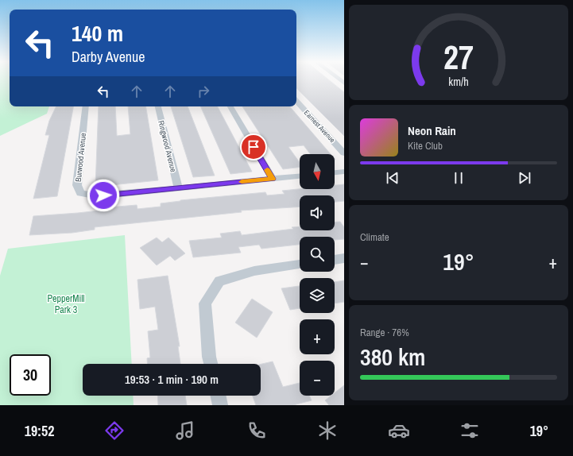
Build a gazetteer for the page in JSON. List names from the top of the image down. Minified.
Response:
{"streets":{"street":["Earnest Avenue","Ringwood Avenue","Burwood Avenue"]},"crossings":[["Ringwood Avenue","Burwood Avenue"]],"parks":["PepperMill Park 3"],"north":"bottom","page":{"turn":["140 m","Darby Avenue"],"song":["Neon Rain","Kite Club"],"map_buttons":["+","−"],"tile":["Climate",["Range · 76%","380 km"]],"heat":["−","19°","+"],"limit":"30","trip":"19:53 · 1 min · 190 m","tabs":["19:52","19°"],"gauge":["27","km/h"]}}
